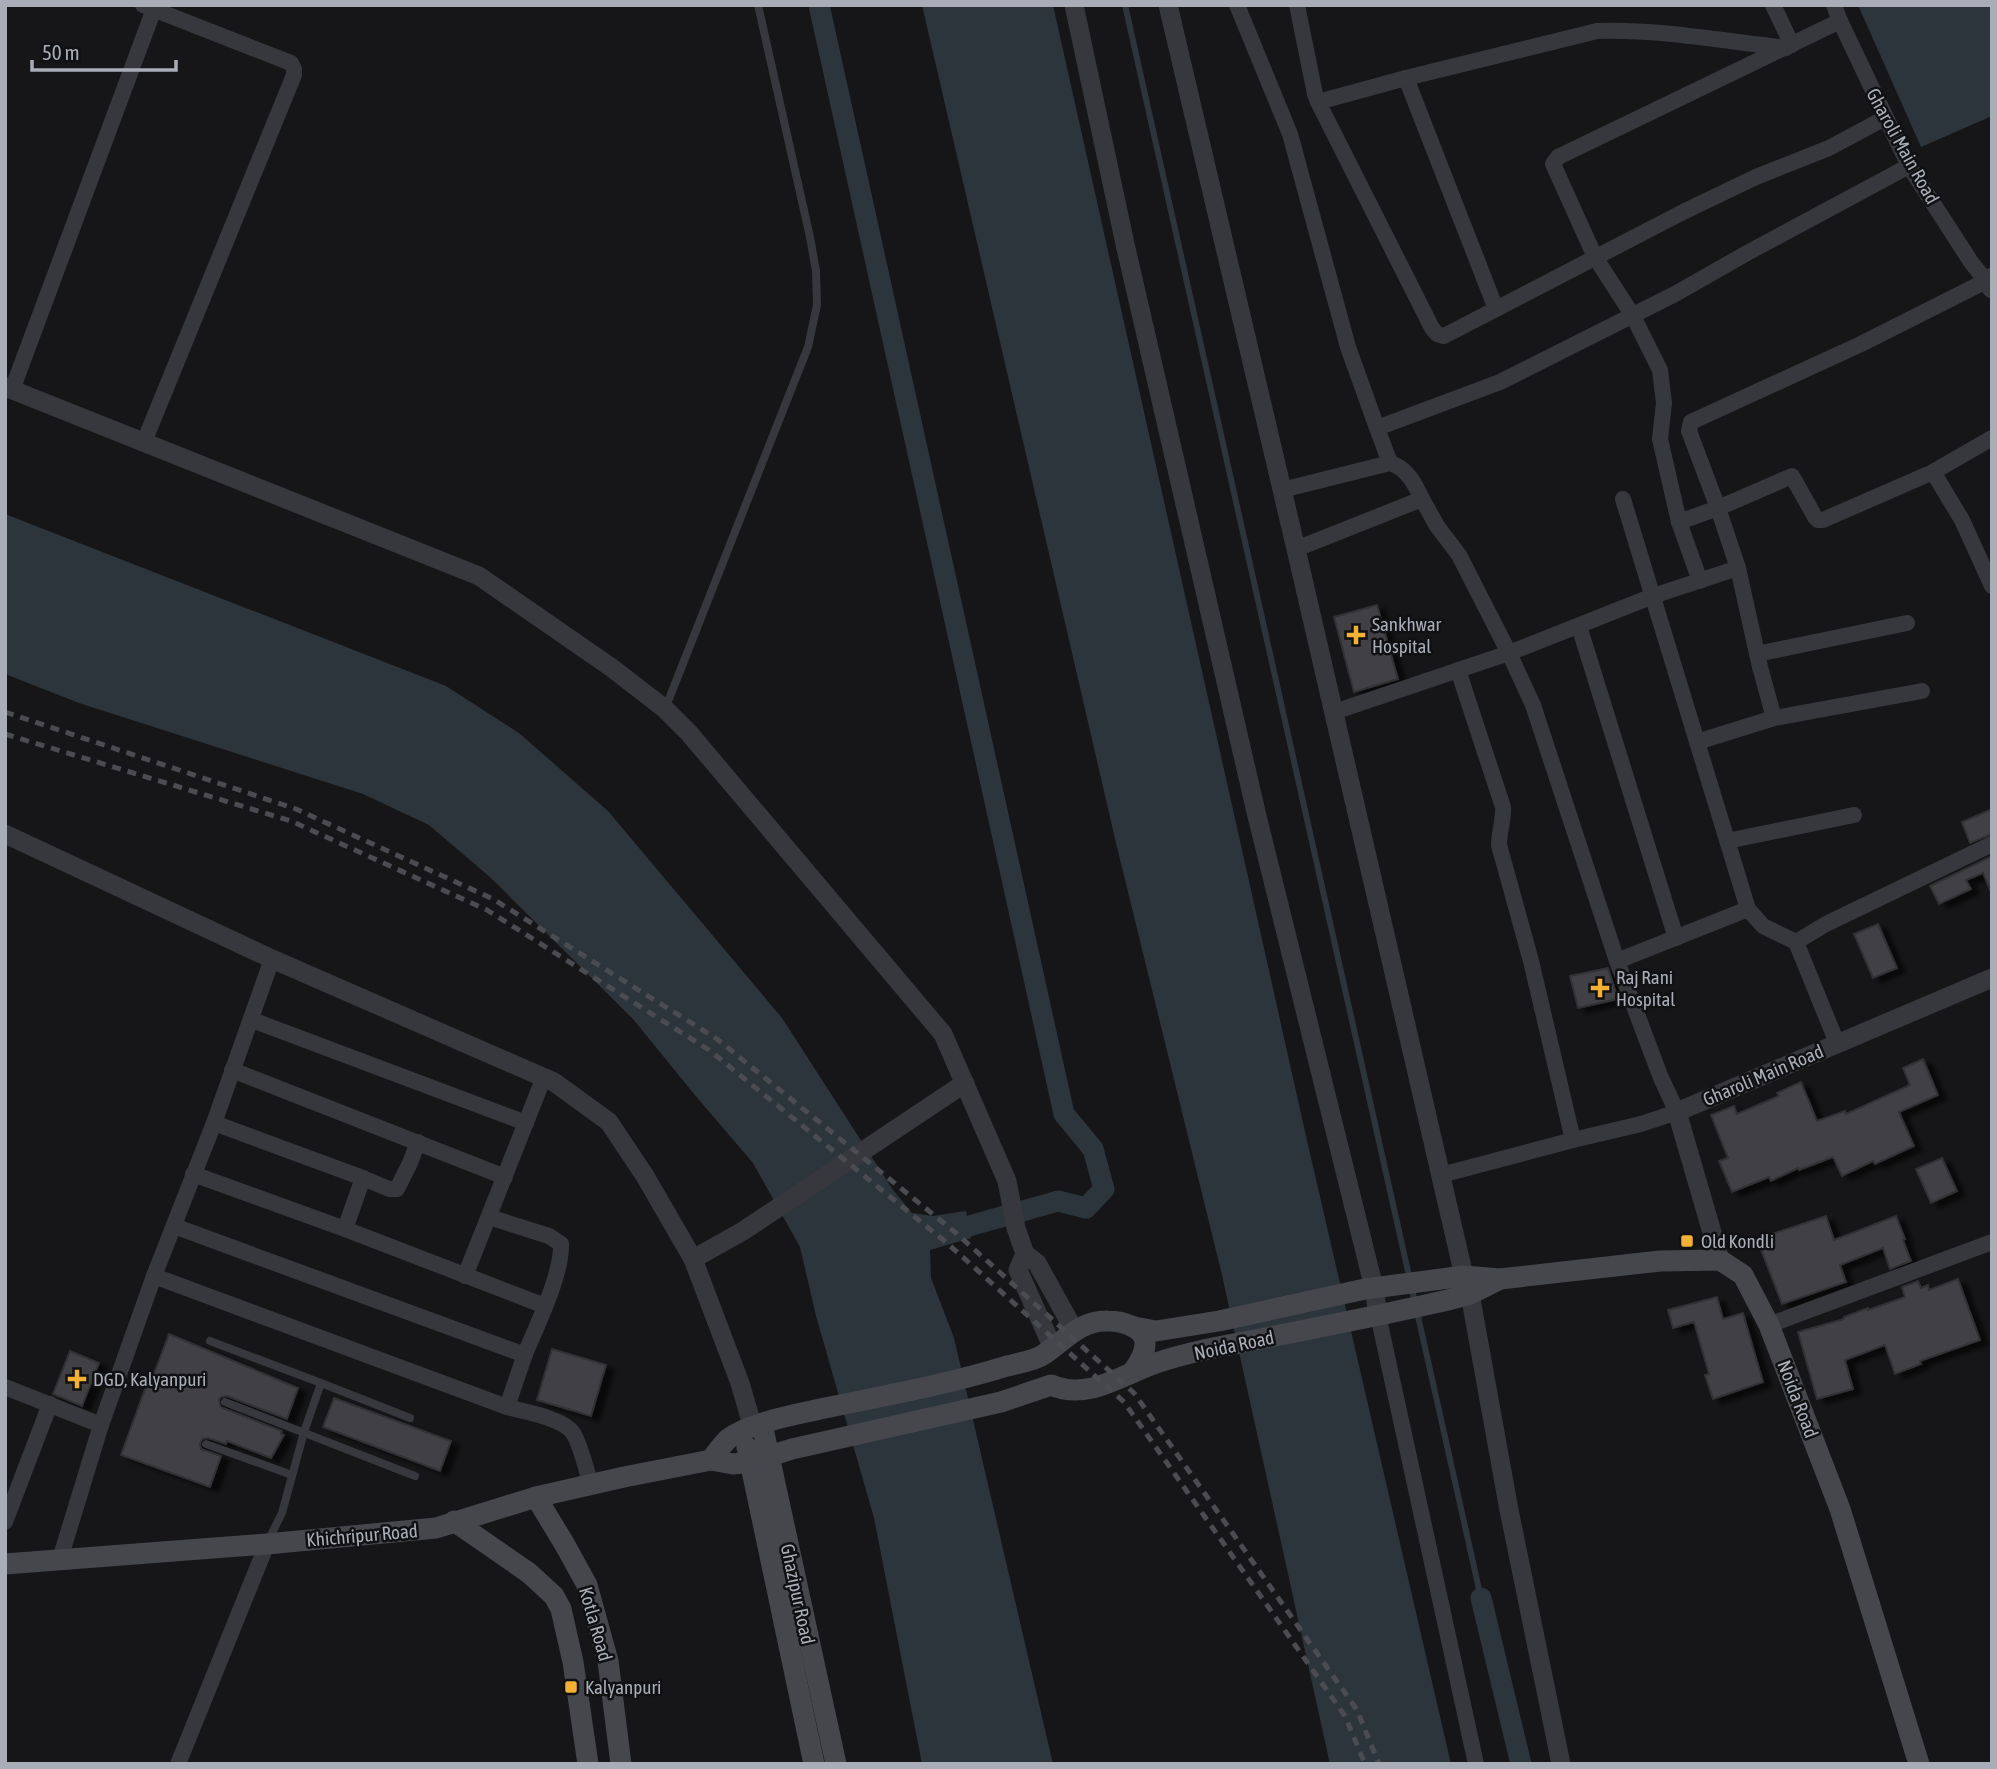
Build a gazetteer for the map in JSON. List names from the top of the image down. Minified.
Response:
{"streets":{"main road":["Noida Road","Khichripur Road","Ghazipur Road","Kotla Road"],"street":["Gharoli Main Road"]},"crossings":[["Noida Road","Khichripur Road"],["Khichripur Road","Ghazipur Road"],["Khichripur Road","Kotla Road"]],"places":{"health":["Sankhwar Hospital","Raj Rani Hospital","DGD, Kalyanpuri"],"transit":["Old Kondli","Kalyanpuri"]},"scale_bar":"50 m"}
